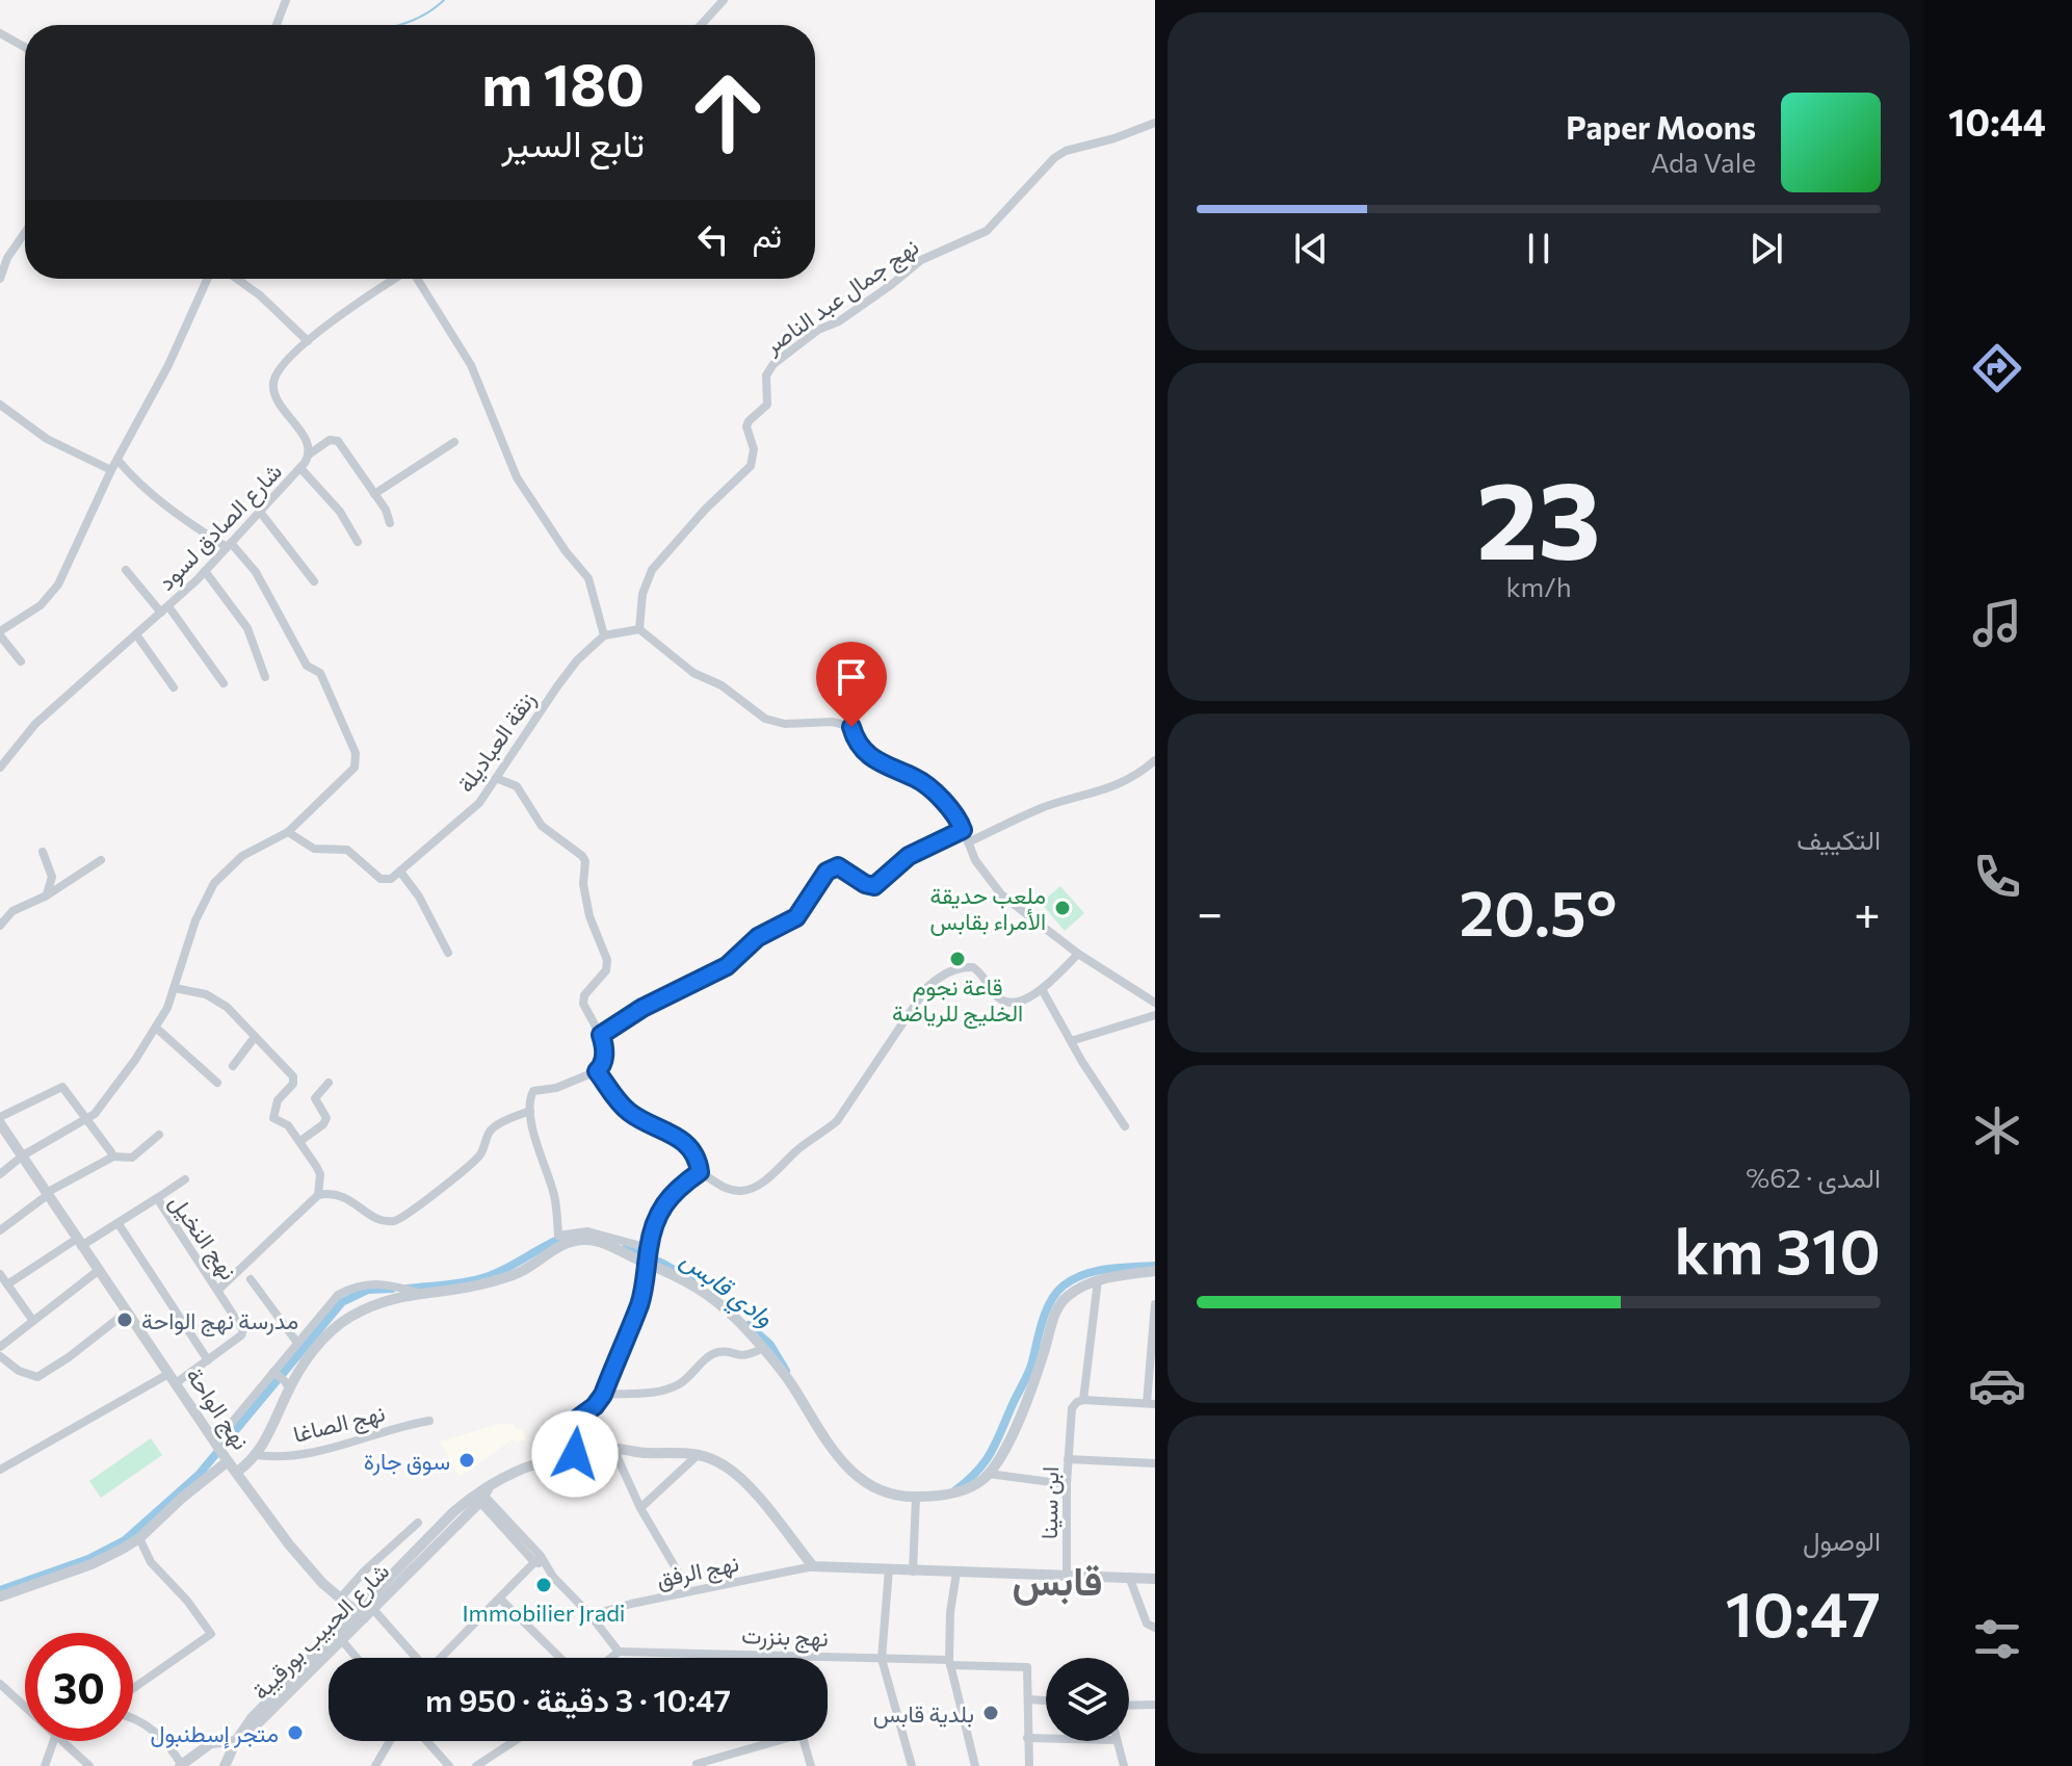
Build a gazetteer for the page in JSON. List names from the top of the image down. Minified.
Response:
{"streets":{"street":["نهج جمال عبد الناصر","شارع الصادق لسود","زنقة العباديلة","نهج النخيل","نهج الواحة","نهج الصاغا","ابن سينا","نهج الرفق","شارع الحبيب بورقيبة","نهج بنزرت"]},"crossings":[["نهج النخيل","نهج الواحة"],["نهج الواحة","شارع الحبيب بورقيبة"],["نهج الرفق","شارع الحبيب بورقيبة"]],"districts":["قابس"],"water":["وادي قابس"],"places":["ملعب حديقة الأمراء بقابس","قاعة نجوم الخليج للرياضة","مدرسة نهج الواحة","سوق جارة","Immobilier Jradi","بلدية قابس","متجر إسطنبول"],"page":{"tabs":"10:44","turn":["180 m","تابع السير"],"song":["Paper Moons","Ada Vale"],"then":"ثم","tile":[["23","km/h"],"التكييف",["المدى · 62%","310 km"],["الوصول","10:47"]],"heat":["−","20.5°","+"],"limit":"30","trip":"10:47 · 3 دقيقة · 950 m"}}
